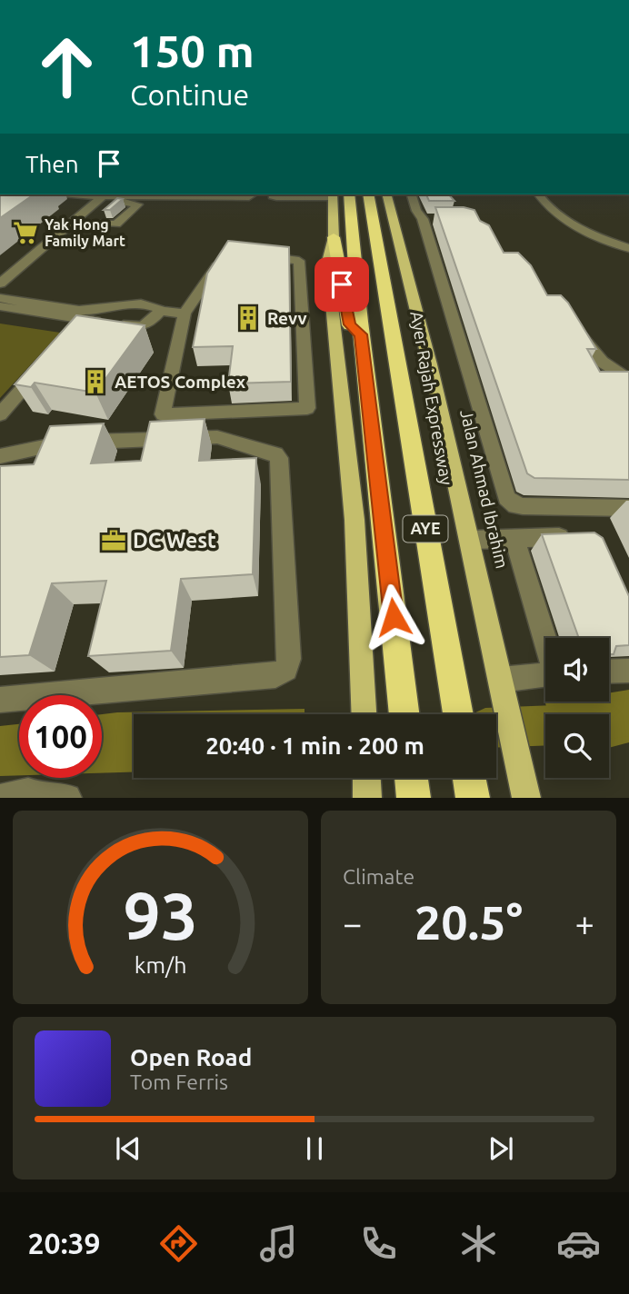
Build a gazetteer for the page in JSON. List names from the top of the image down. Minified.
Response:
{"streets":{"highway":["Ayer Rajah Expressway","AYE"],"main road":["Jalan Ahmad Ibrahim"]},"places":{"supermarket":["Yak Hong Family Mart"],"building":["Revv","AETOS Complex"],"office":["DC West"]},"page":{"turn":["150 m","Continue"],"then":"Then","limit":"100","trip":"20:40 · 1 min · 200 m","tile":"Climate","heat":["−","20.5°","+"],"song":["Open Road","Tom Ferris"],"tabs":"20:39","gauge":["93","km/h"]}}
